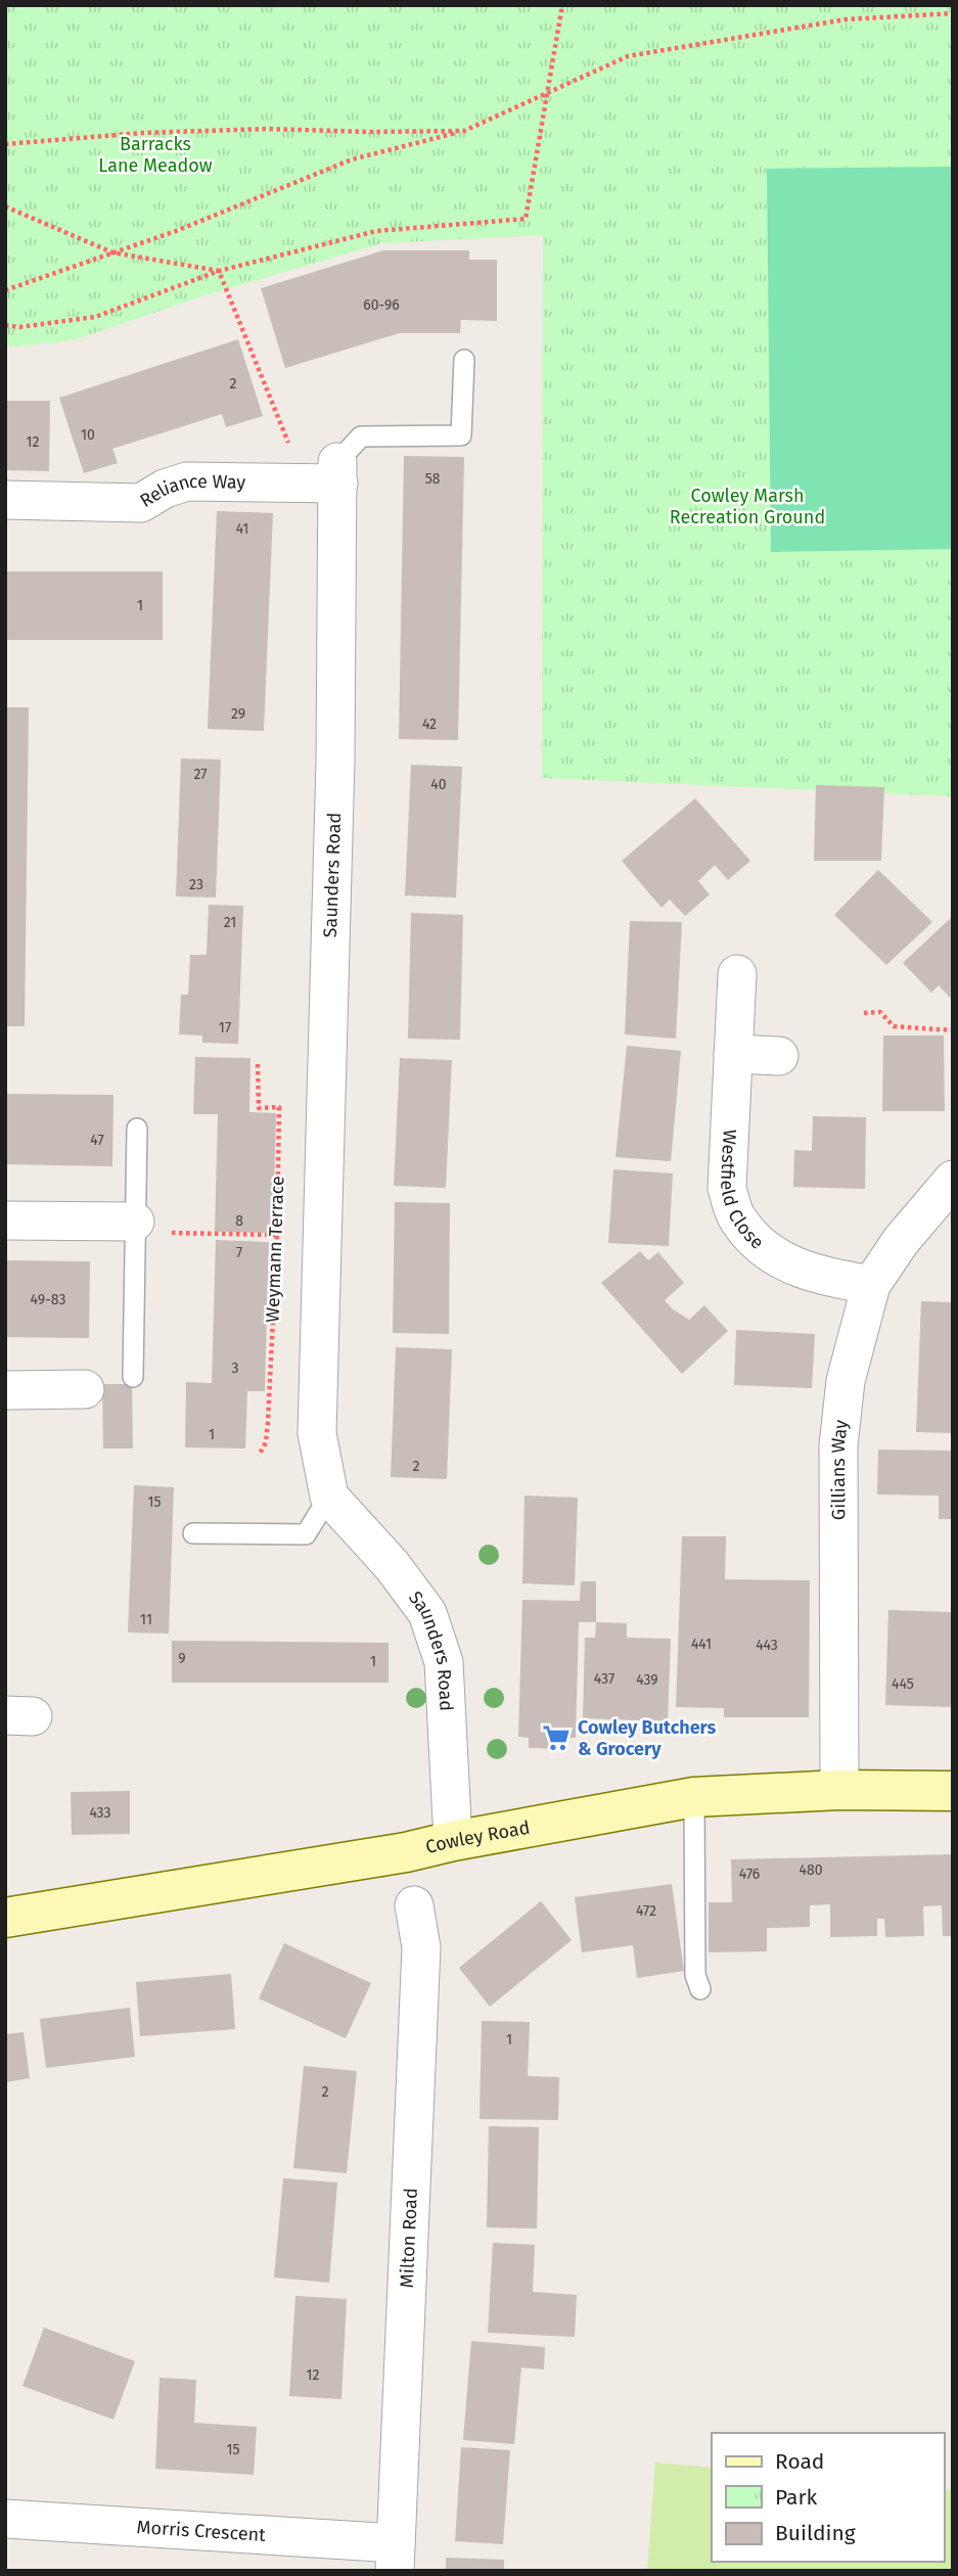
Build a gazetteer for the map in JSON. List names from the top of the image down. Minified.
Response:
{"streets":{"main road":["Cowley Road"],"street":["Reliance Way","Saunders Road","Westfield Close","Gillians Way","Milton Road","Morris Crescent"],"path":["Weymann Terrace"]},"crossings":[["Reliance Way","Saunders Road"],["Saunders Road","Cowley Road"],["Westfield Close","Gillians Way"],["Gillians Way","Cowley Road"],["Milton Road","Morris Crescent"]],"parks":["Barracks Lane Meadow","Cowley Marsh Recreation Ground"],"places":{"supermarket":["Cowley Butchers & Grocery"]},"house_numbers":["60-96","2","10","12","58","41","1","29","42","27","40","23","21","17","47","8","7","49-83","3","1","2","15","11","441","443","9","1","437","439","445","433","480","476","472","1","2","12","15"],"legend":["Road","Park","Building"]}
